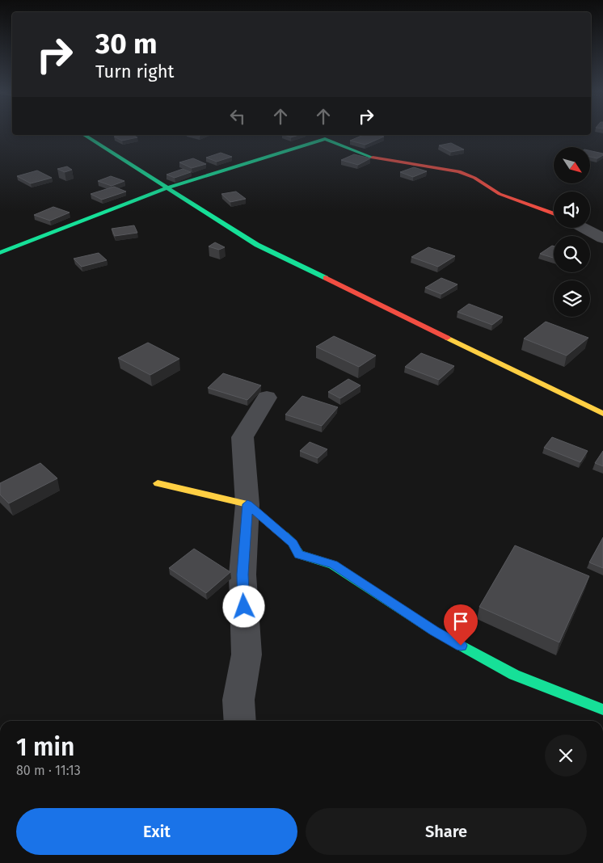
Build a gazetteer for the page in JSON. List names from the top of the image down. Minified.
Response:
{"north":"bottom right","page":{"turn":["30 m","Turn right"],"heading":["1 min","80 m · 11:13"],"buttons":["Exit","Share"]}}
